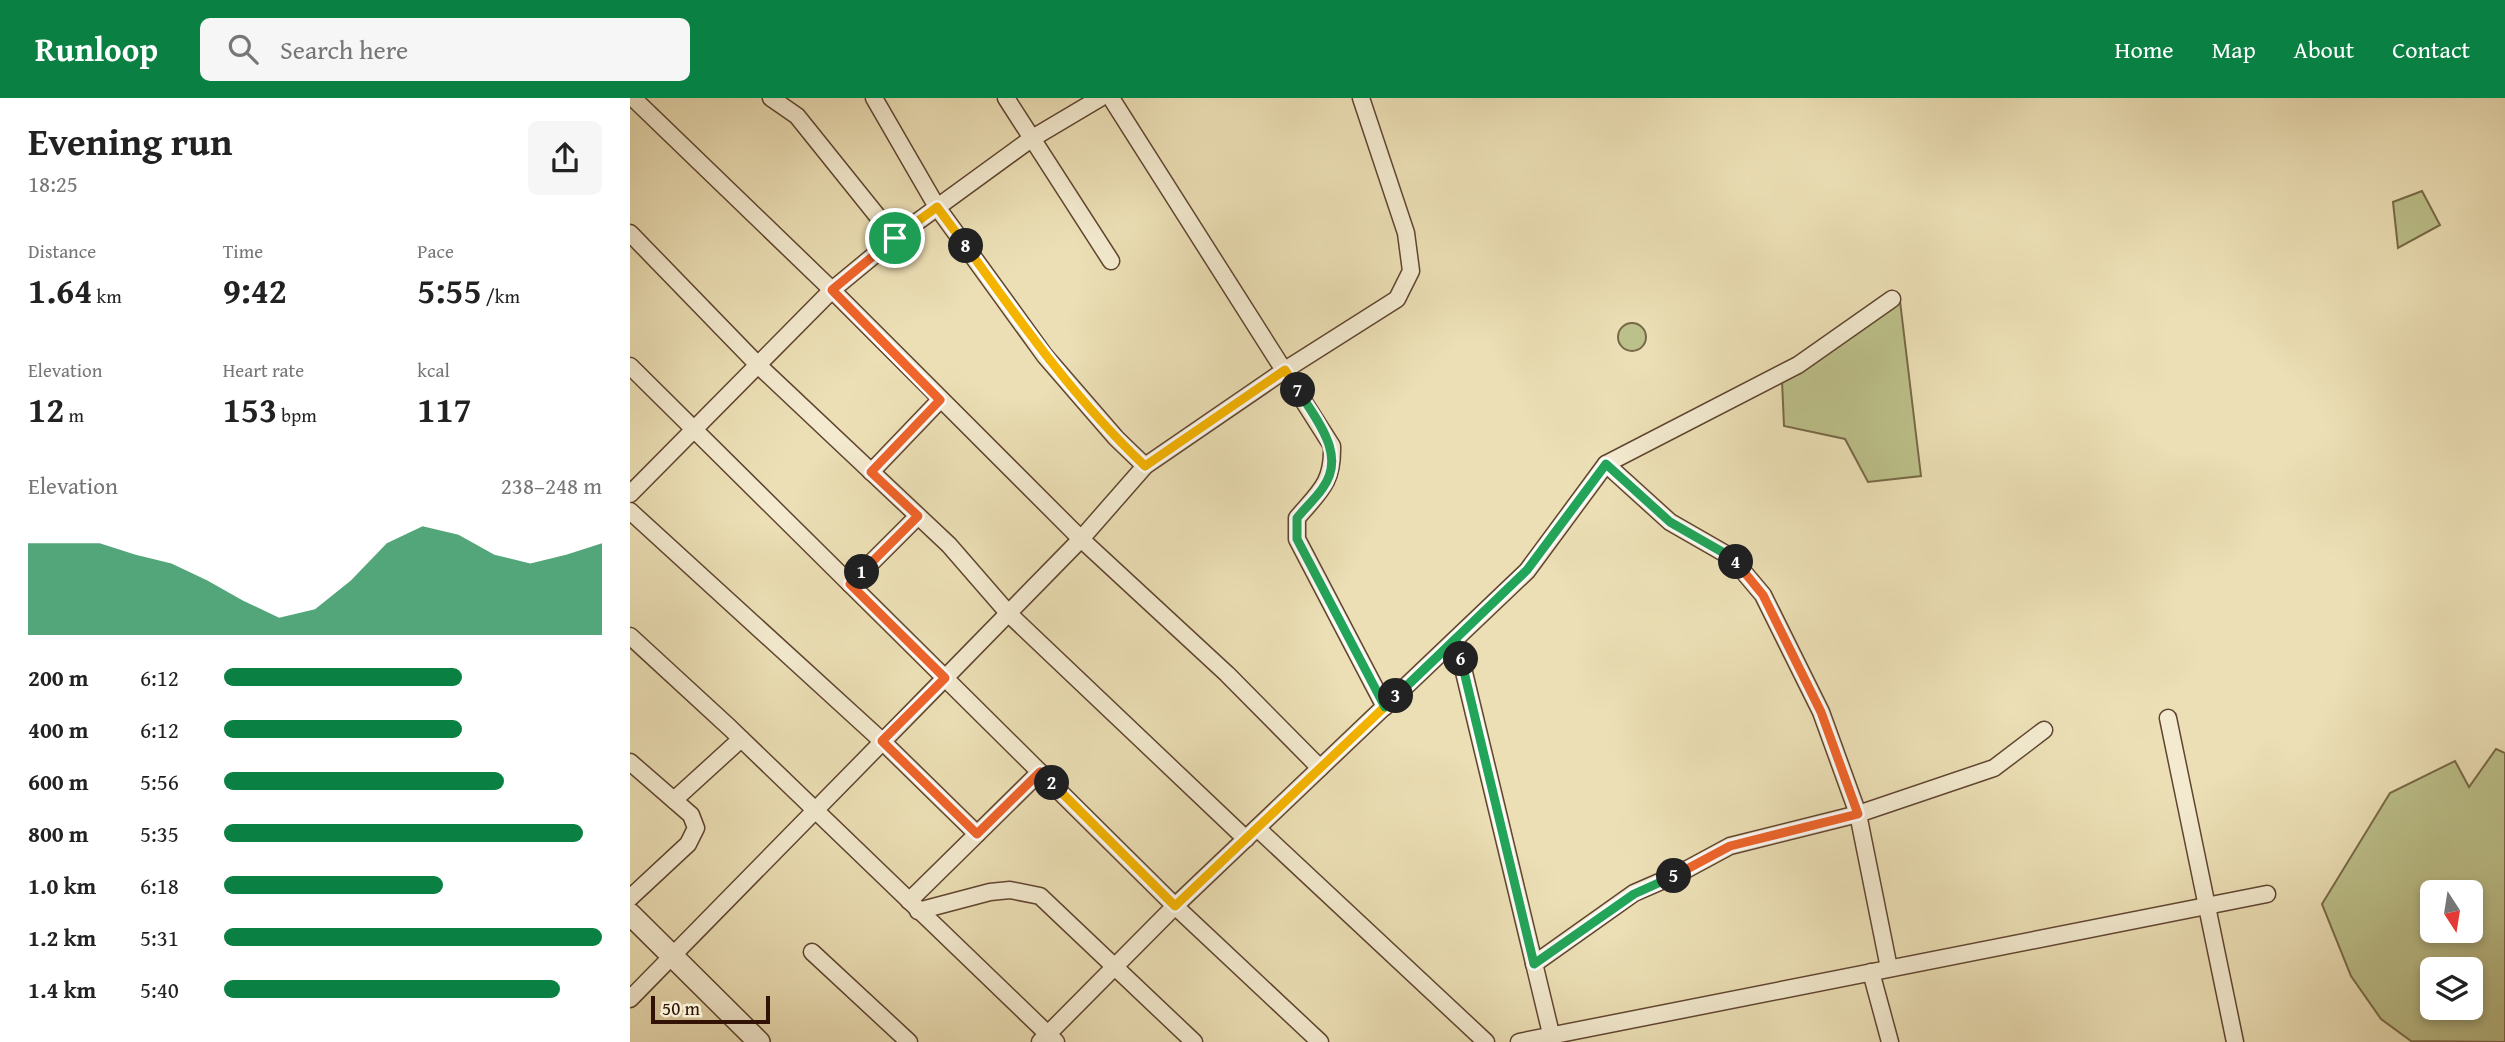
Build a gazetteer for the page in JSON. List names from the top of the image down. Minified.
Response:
{"scale_bar":"50 m","north":"bottom","page":{"header":"Runloop","search":"Search here","nav":["Home","Map","About","Contact"],"heading":["Evening run","18:25"],"stats":[["Distance","1.64 km"],["Time","9:42"],["Pace","5:55 /km"],["Elevation","12 m"],["Heart rate","153 bpm"],["kcal","117"]],"pins":["8","7","4","1","6","3","2","5"],"chart":["Elevation","238–248 m"],"list":[{"name":"200 m","note":"6:12"},{"name":"400 m","note":"6:12"},{"name":"600 m","note":"5:56"},{"name":"800 m","note":"5:35"},{"name":"1.0 km","note":"6:18"},{"name":"1.2 km","note":"5:31"},{"name":"1.4 km","note":"5:40"}],"scale":"50 m"}}
